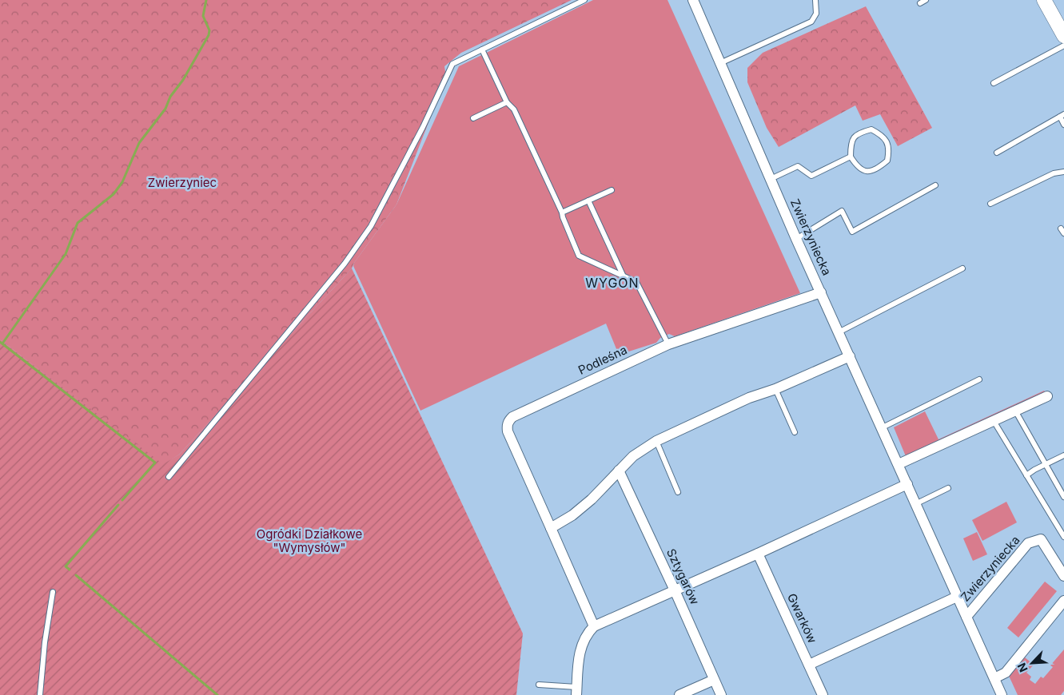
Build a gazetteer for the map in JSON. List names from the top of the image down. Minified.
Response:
{"streets":{"street":["Zwierzyniecka","Podleśna","Sztygarów","Gwarków"]},"crossings":[["Zwierzyniecka","Podleśna"]],"districts":["WYGON"],"parks":["Zwierzyniec","Ogródki Działkowe \"Wymysłów\""],"north":"bottom left"}
